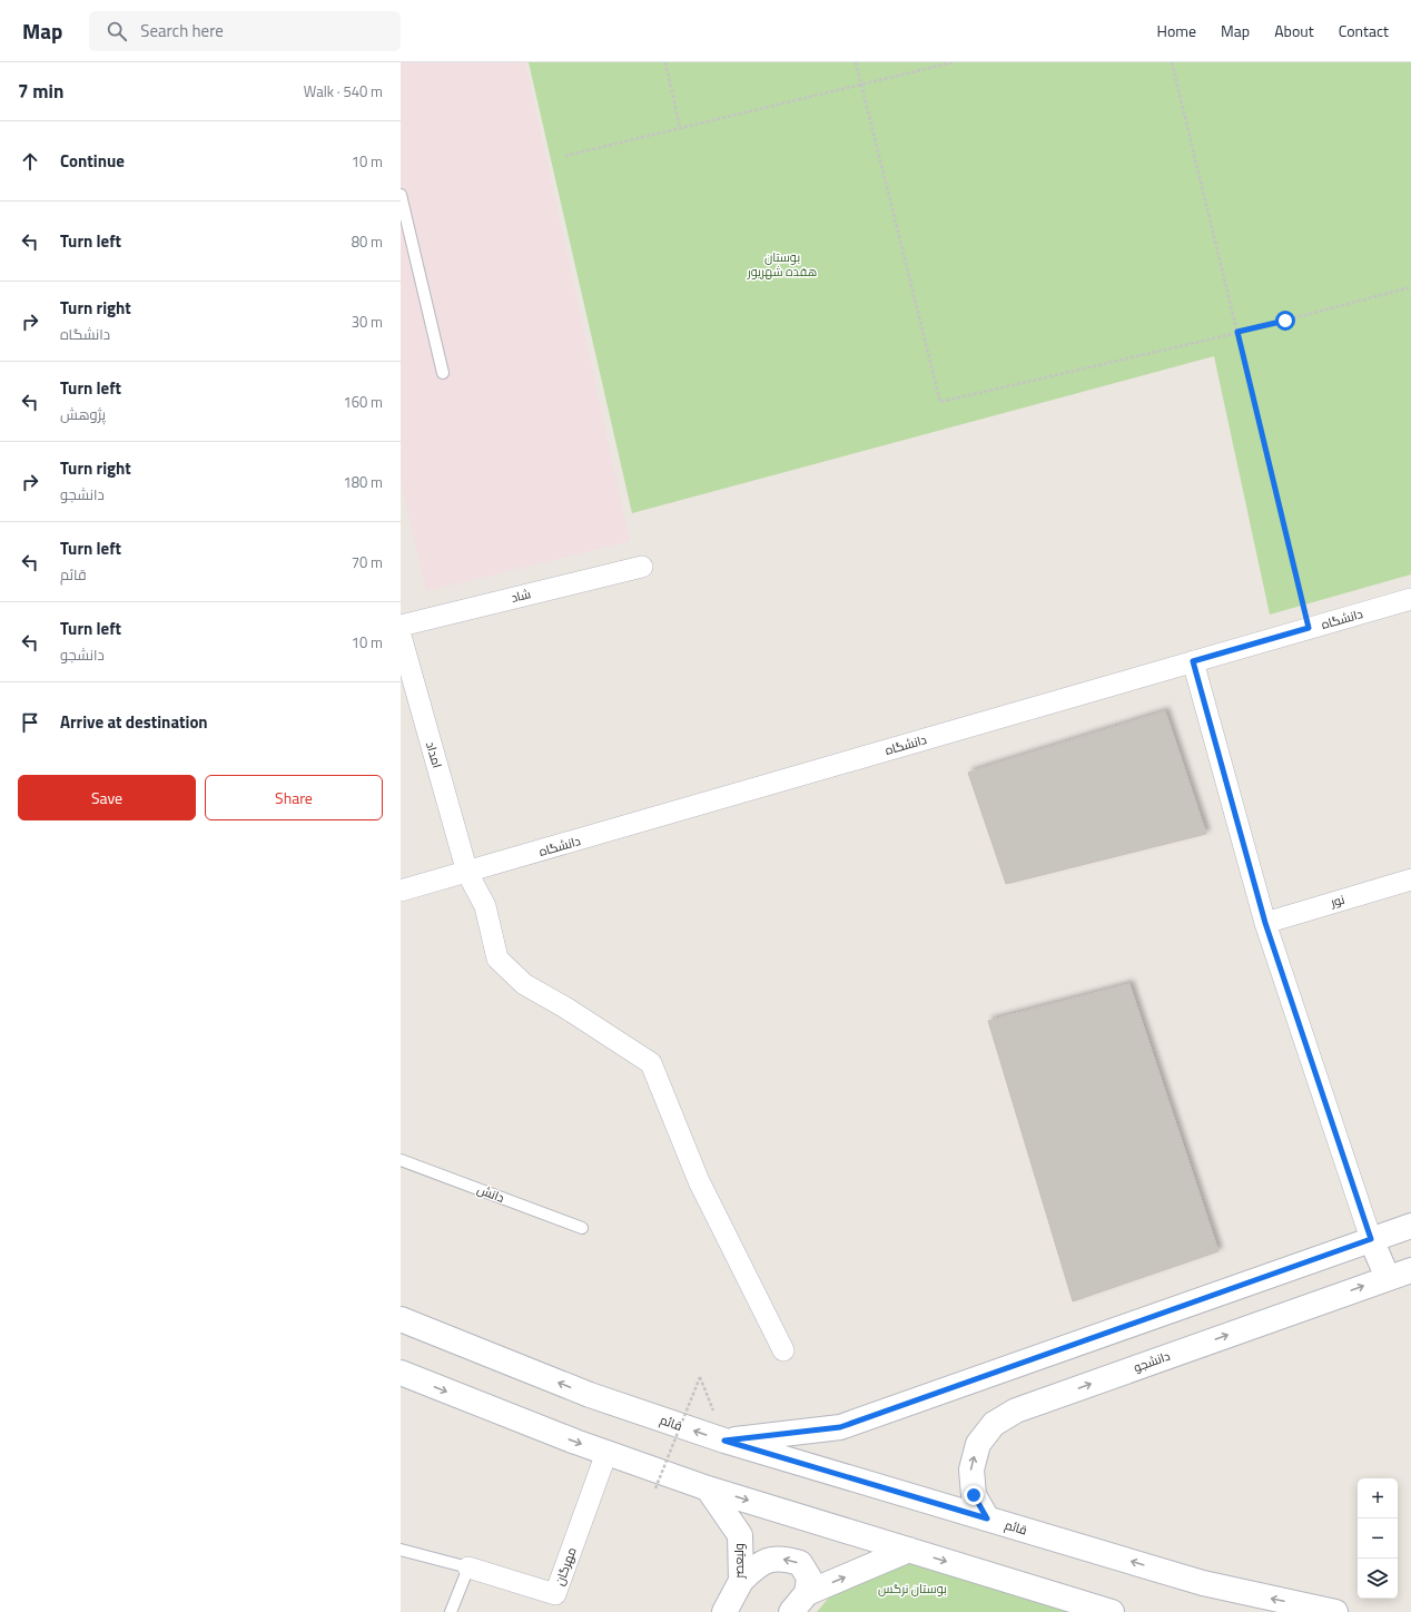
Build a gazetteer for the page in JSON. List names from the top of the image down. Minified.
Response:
{"streets":{"main road":["دانشجو","قائم","ولیعصر"],"street":["شاد","دانشگاه","امداد","نور","مهرگان"],"lane":["دانش"]},"crossings":[["دانشگاه","امداد"],["دانشجو","قائم"]],"parks":["بوستان هفده شهریور","بوستان نرگس"],"page":{"header":"Map","search":"Search here","nav":["Home","Map","About","Contact"],"heading":["7 min","Walk · 540 m"],"list":[["Continue","10 m"],["Turn left","80 m"],["Turn right","دانشگاه","30 m"],["Turn left","پژوهش","160 m"],["Turn right","دانشجو","180 m"],["Turn left","قائم","70 m"],["Turn left","دانشجو","10 m"],"Arrive at destination"],"buttons":["Save","Share"],"map_buttons":["+","−"]}}
